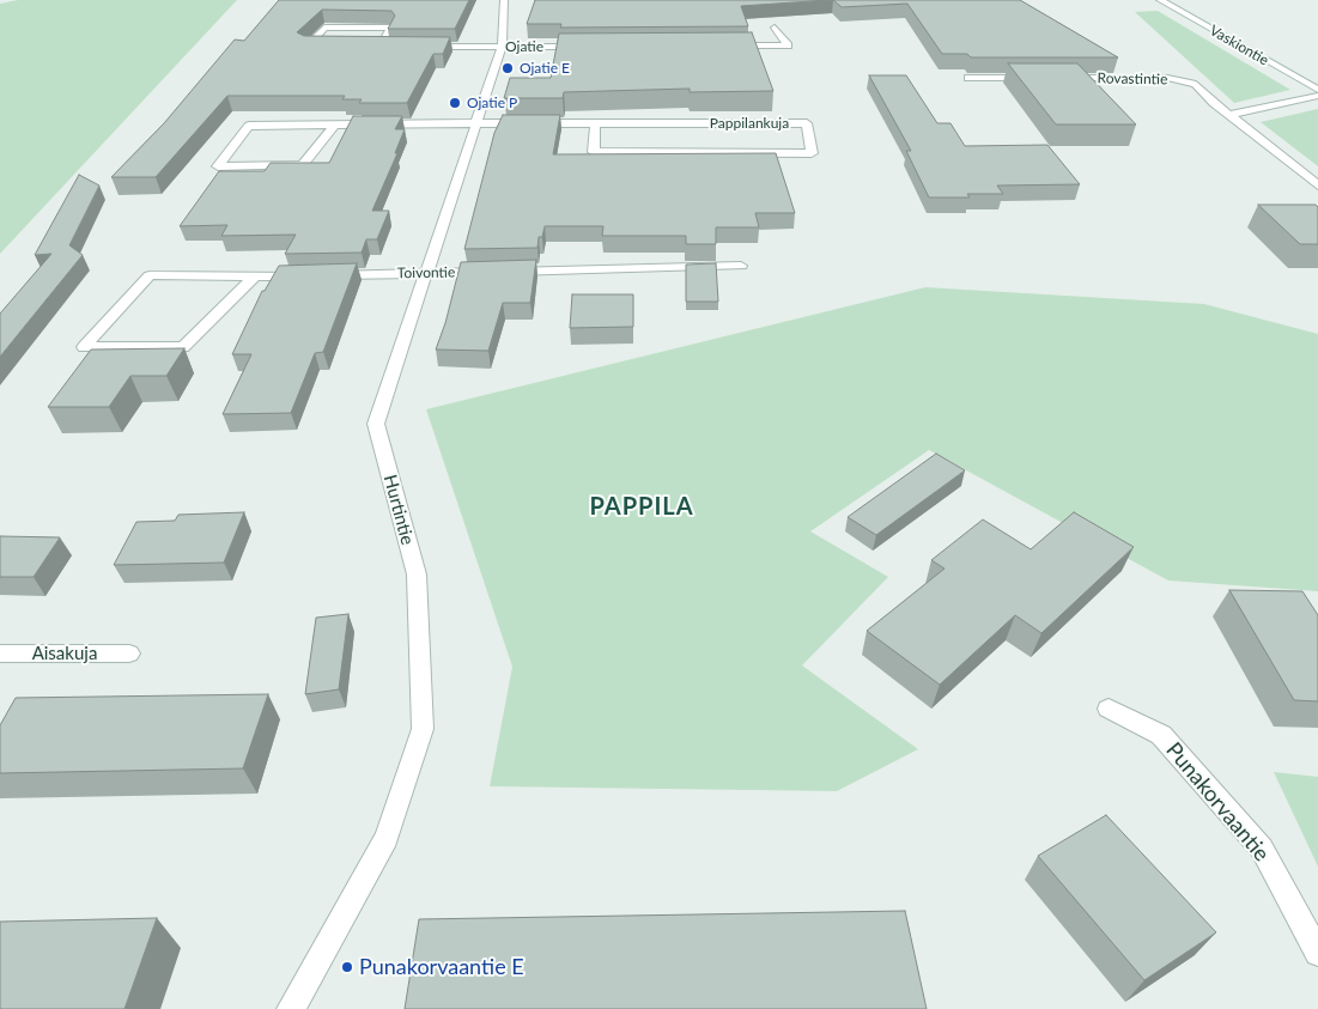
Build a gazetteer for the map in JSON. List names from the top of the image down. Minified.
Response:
{"streets":{"street":["Vaskiontie","Ojatie","Rovastintie","Pappilankuja","Toivontie","Hurtintie","Aisakuja","Punakorvaantie"]},"crossings":[["Ojatie","Hurtintie"],["Pappilankuja","Hurtintie"],["Toivontie","Hurtintie"]],"districts":["PAPPILA"],"places":["Ojatie E","Ojatie P","Punakorvaantie E"]}
